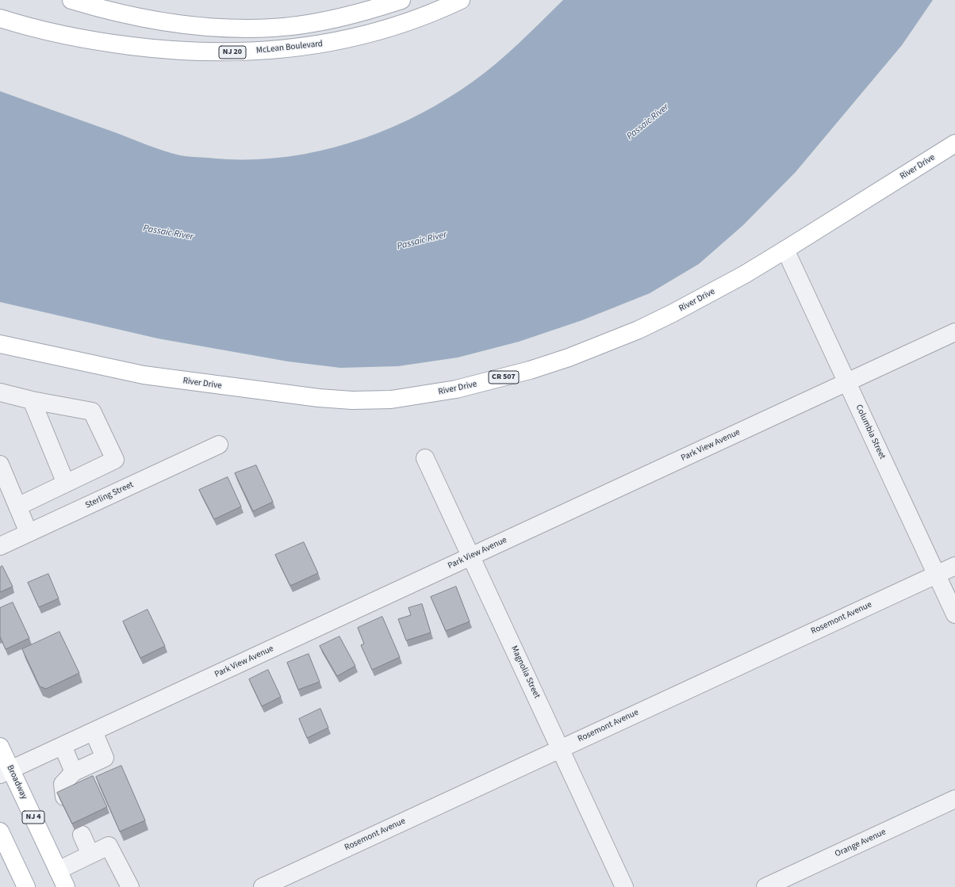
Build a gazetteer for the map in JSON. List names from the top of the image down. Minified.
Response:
{"streets":{"main road":["McLean Boulevard","NJ 20","River Drive","CR 507","Broadway","NJ 4"],"street":["Columbia Street","Park View Avenue","Sterling Street","Rosemont Avenue","Magnolia Street","Orange Avenue"]},"crossings":[["River Drive","Columbia Street"],["Columbia Street","Park View Avenue"],["Columbia Street","Rosemont Avenue"],["Park View Avenue","Magnolia Street"],["Park View Avenue","Broadway"],["Rosemont Avenue","Magnolia Street"]],"water":["Passaic River"]}
